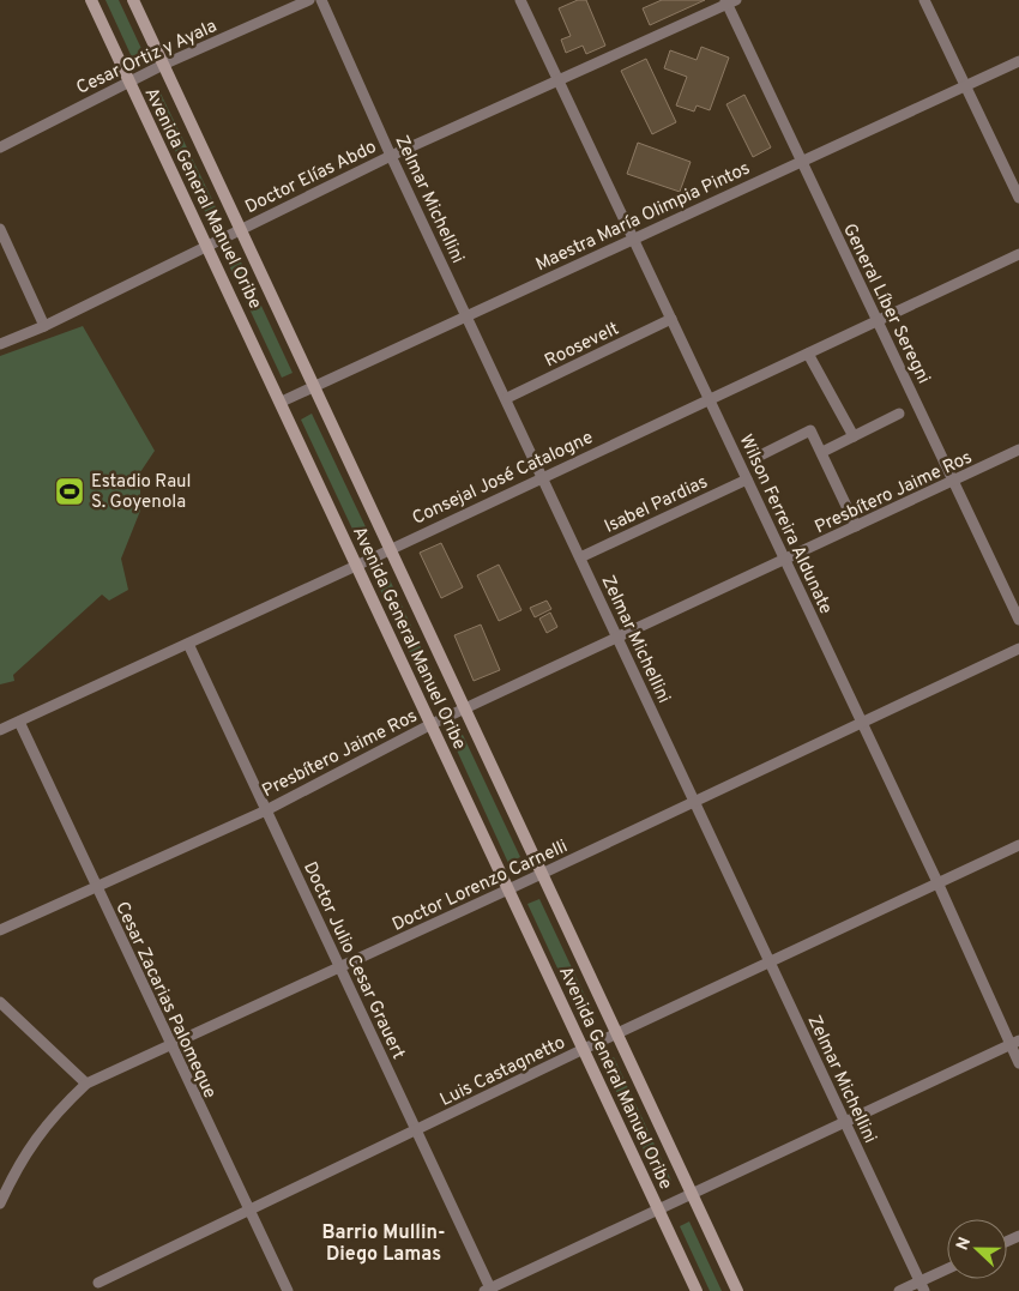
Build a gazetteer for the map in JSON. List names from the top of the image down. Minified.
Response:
{"streets":{"main road":["Avenida General Manuel Oribe"],"street":["Cesar Ortiz y Ayala","Doctor Elías Abdo","Zelmar Michellini","Maestra María Olimpia Pintos","General Líber Seregni","Roosevelt","Consejal José Catalogne","Presbítero Jaime Ros","Isabel Pardias","Wilson Ferreira Aldunate","Doctor Lorenzo Carnelli","Doctor Julio Cesar Grauert","Cesar Zacarias Palomeque","Luis Castagnetto"]},"crossings":[["Cesar Ortiz y Ayala","Avenida General Manuel Oribe"],["Doctor Elías Abdo","Avenida General Manuel Oribe"],["Doctor Elías Abdo","Zelmar Michellini"],["Doctor Elías Abdo","General Líber Seregni"],["Doctor Elías Abdo","Wilson Ferreira Aldunate"],["Avenida General Manuel Oribe","Maestra María Olimpia Pintos"],["Avenida General Manuel Oribe","Consejal José Catalogne"],["Avenida General Manuel Oribe","Presbítero Jaime Ros"],["Avenida General Manuel Oribe","Doctor Lorenzo Carnelli"],["Avenida General Manuel Oribe","Luis Castagnetto"],["Zelmar Michellini","Maestra María Olimpia Pintos"],["Zelmar Michellini","Roosevelt"],["Zelmar Michellini","Consejal José Catalogne"],["Zelmar Michellini","Presbítero Jaime Ros"],["Zelmar Michellini","Isabel Pardias"],["Zelmar Michellini","Doctor Lorenzo Carnelli"],["Zelmar Michellini","Luis Castagnetto"],["Maestra María Olimpia Pintos","General Líber Seregni"],["Maestra María Olimpia Pintos","Wilson Ferreira Aldunate"],["General Líber Seregni","Consejal José Catalogne"],["General Líber Seregni","Presbítero Jaime Ros"],["Roosevelt","Wilson Ferreira Aldunate"],["Consejal José Catalogne","Wilson Ferreira Aldunate"],["Consejal José Catalogne","Doctor Julio Cesar Grauert"],["Consejal José Catalogne","Cesar Zacarias Palomeque"],["Presbítero Jaime Ros","Wilson Ferreira Aldunate"],["Presbítero Jaime Ros","Doctor Julio Cesar Grauert"],["Presbítero Jaime Ros","Cesar Zacarias Palomeque"],["Isabel Pardias","Wilson Ferreira Aldunate"],["Wilson Ferreira Aldunate","Doctor Lorenzo Carnelli"],["Wilson Ferreira Aldunate","Luis Castagnetto"],["Doctor Lorenzo Carnelli","Doctor Julio Cesar Grauert"],["Doctor Lorenzo Carnelli","Cesar Zacarias Palomeque"],["Doctor Julio Cesar Grauert","Luis Castagnetto"],["Cesar Zacarias Palomeque","Luis Castagnetto"]],"districts":["Barrio Mullin- Diego Lamas"],"places":{"sports":["Estadio Raul S. Goyenola"]},"north":"left"}
